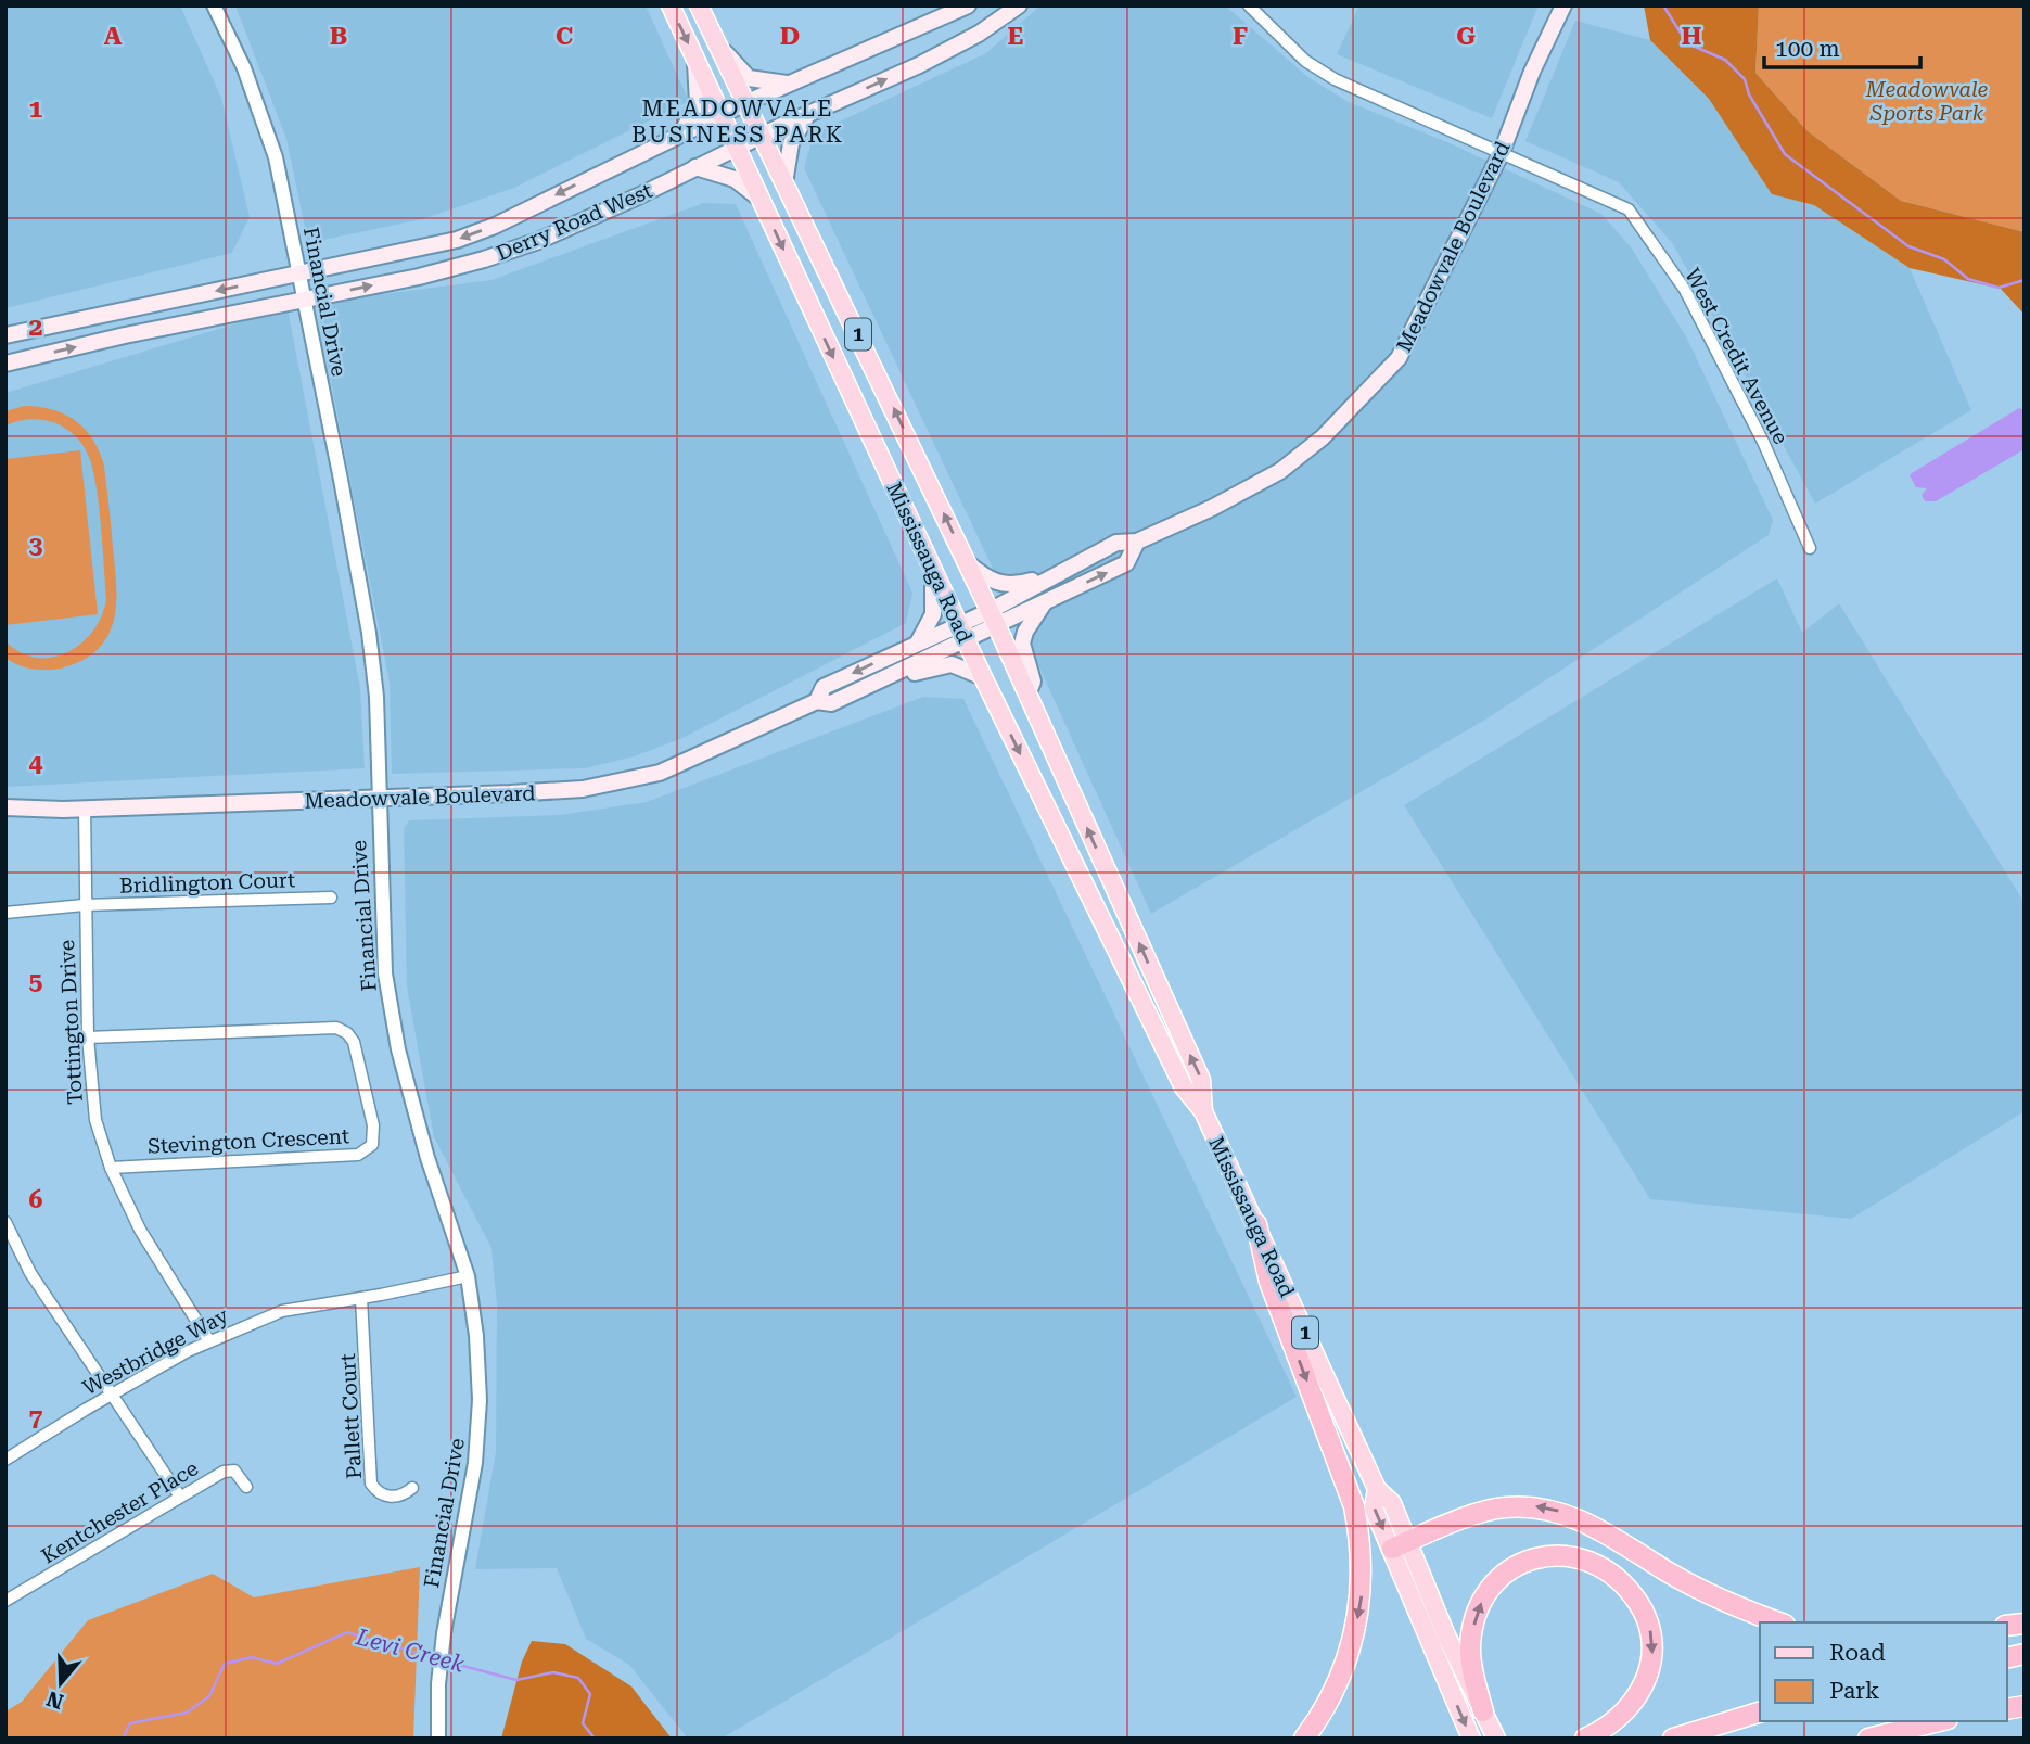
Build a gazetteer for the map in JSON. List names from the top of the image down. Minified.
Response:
{"streets":{"main road":["Derry Road West","Meadowvale Boulevard","1","Mississauga Road"],"street":["Financial Drive","West Credit Avenue","Bridlington Court","Tottington Drive","Stevington Crescent","Westbridge Way","Pallett Court","Kentchester Place"]},"crossings":[["Derry Road West","Financial Drive"],["Derry Road West","Mississauga Road"],["Meadowvale Boulevard","Financial Drive"],["Meadowvale Boulevard","West Credit Avenue"],["Meadowvale Boulevard","Mississauga Road"],["Meadowvale Boulevard","Tottington Drive"],["Financial Drive","Westbridge Way"],["Bridlington Court","Tottington Drive"],["Tottington Drive","Stevington Crescent"],["Tottington Drive","Westbridge Way"],["Westbridge Way","Pallett Court"]],"districts":["MEADOWVALE BUSINESS PARK"],"water":["Levi Creek"],"parks":["Meadowvale Sports Park"],"legend":["Road","Park"],"scale_bar":"100 m","north":"bottom","grid":{"columns":["A","B","C","D","E","F","G","H"],"rows":["1","2","3","4","5","6","7"]}}
